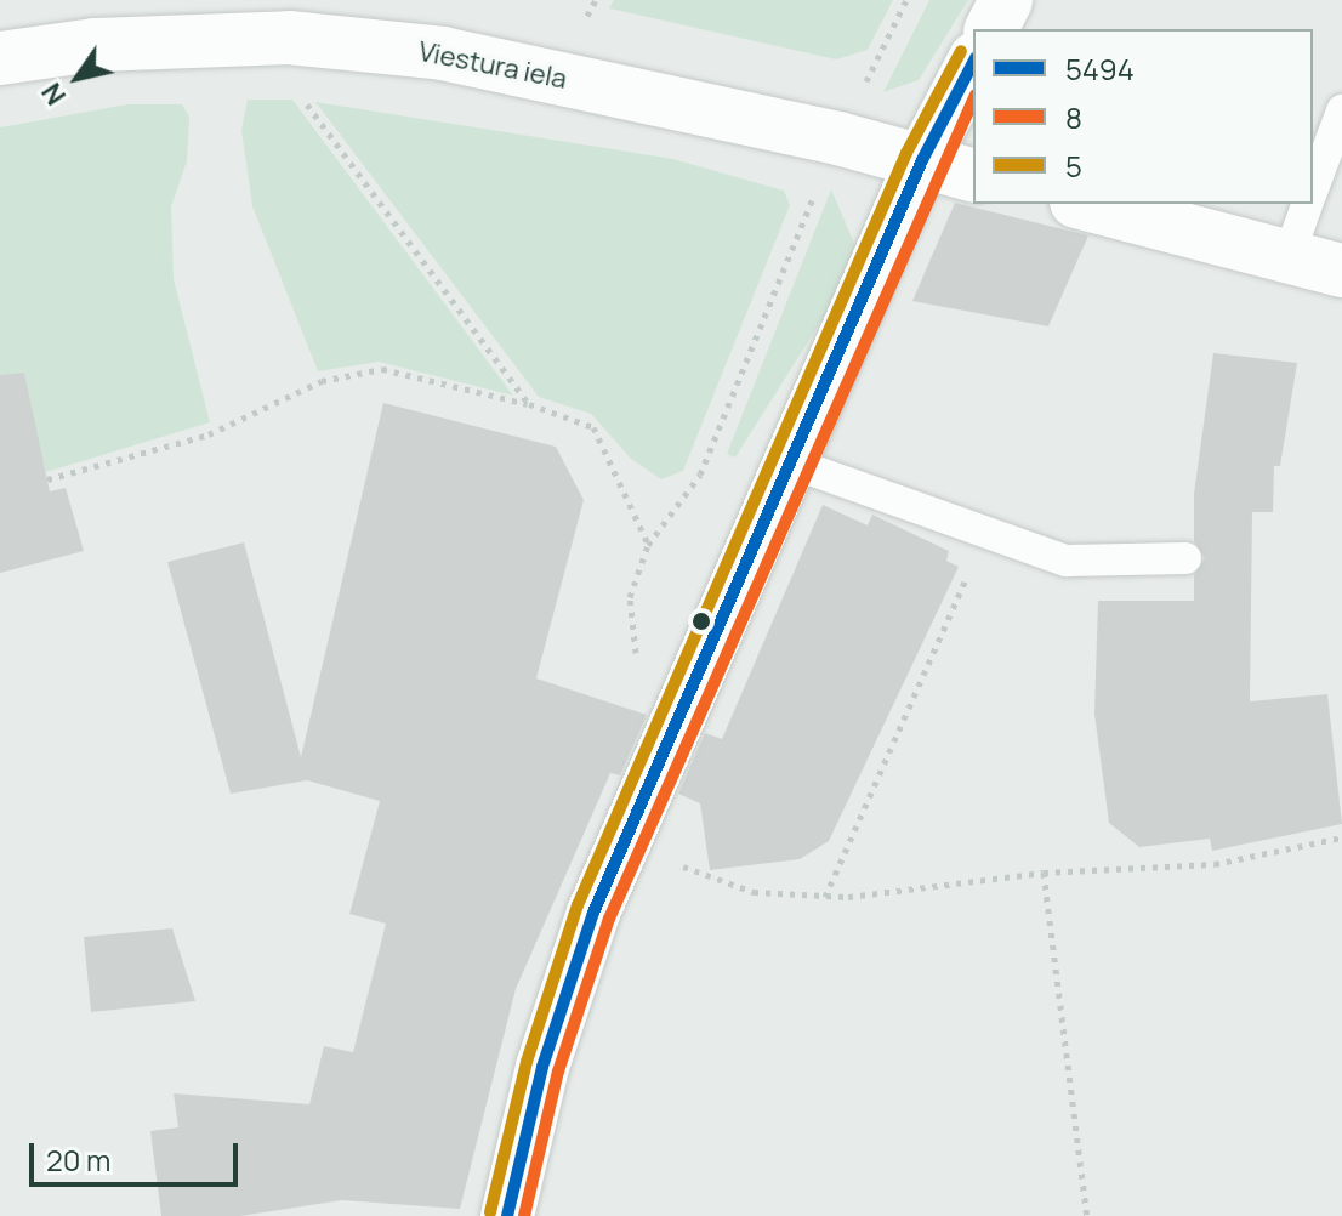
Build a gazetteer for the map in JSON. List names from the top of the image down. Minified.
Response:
{"streets":{"main road":["Viestura iela"]},"lines":["transit line 5","transit line 5494","transit line 8"],"legend":["5494","8","5"],"scale_bar":"20 m","north":"bottom left"}
